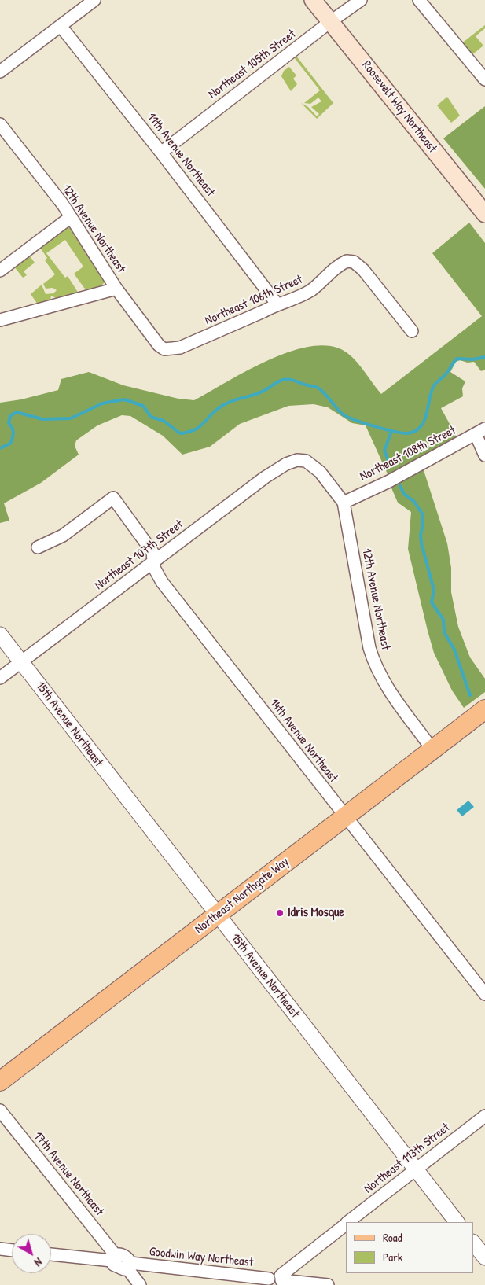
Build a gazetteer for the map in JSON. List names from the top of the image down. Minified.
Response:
{"streets":{"main road":["Roosevelt Way Northeast","Northeast Northgate Way"],"street":["Northeast 105th Street","11th Avenue Northeast","12th Avenue Northeast","Northeast 106th Street","Northeast 108th Street","Northeast 107th Street","15th Avenue Northeast","14th Avenue Northeast","Northeast 113th Street","17th Avenue Northeast","Goodwin Way Northeast"]},"crossings":[["Northeast 105th Street","Roosevelt Way Northeast"],["Northeast 105th Street","11th Avenue Northeast"],["11th Avenue Northeast","Northeast 106th Street"],["12th Avenue Northeast","Northeast 106th Street"],["12th Avenue Northeast","Northeast 108th Street"],["12th Avenue Northeast","Northeast 107th Street"],["12th Avenue Northeast","Northeast Northgate Way"],["Northeast 107th Street","15th Avenue Northeast"],["Northeast 107th Street","14th Avenue Northeast"],["15th Avenue Northeast","Northeast Northgate Way"],["15th Avenue Northeast","Northeast 113th Street"],["14th Avenue Northeast","Northeast Northgate Way"]],"places":["Idris Mosque"],"legend":["Road","Park"],"north":"bottom right"}
